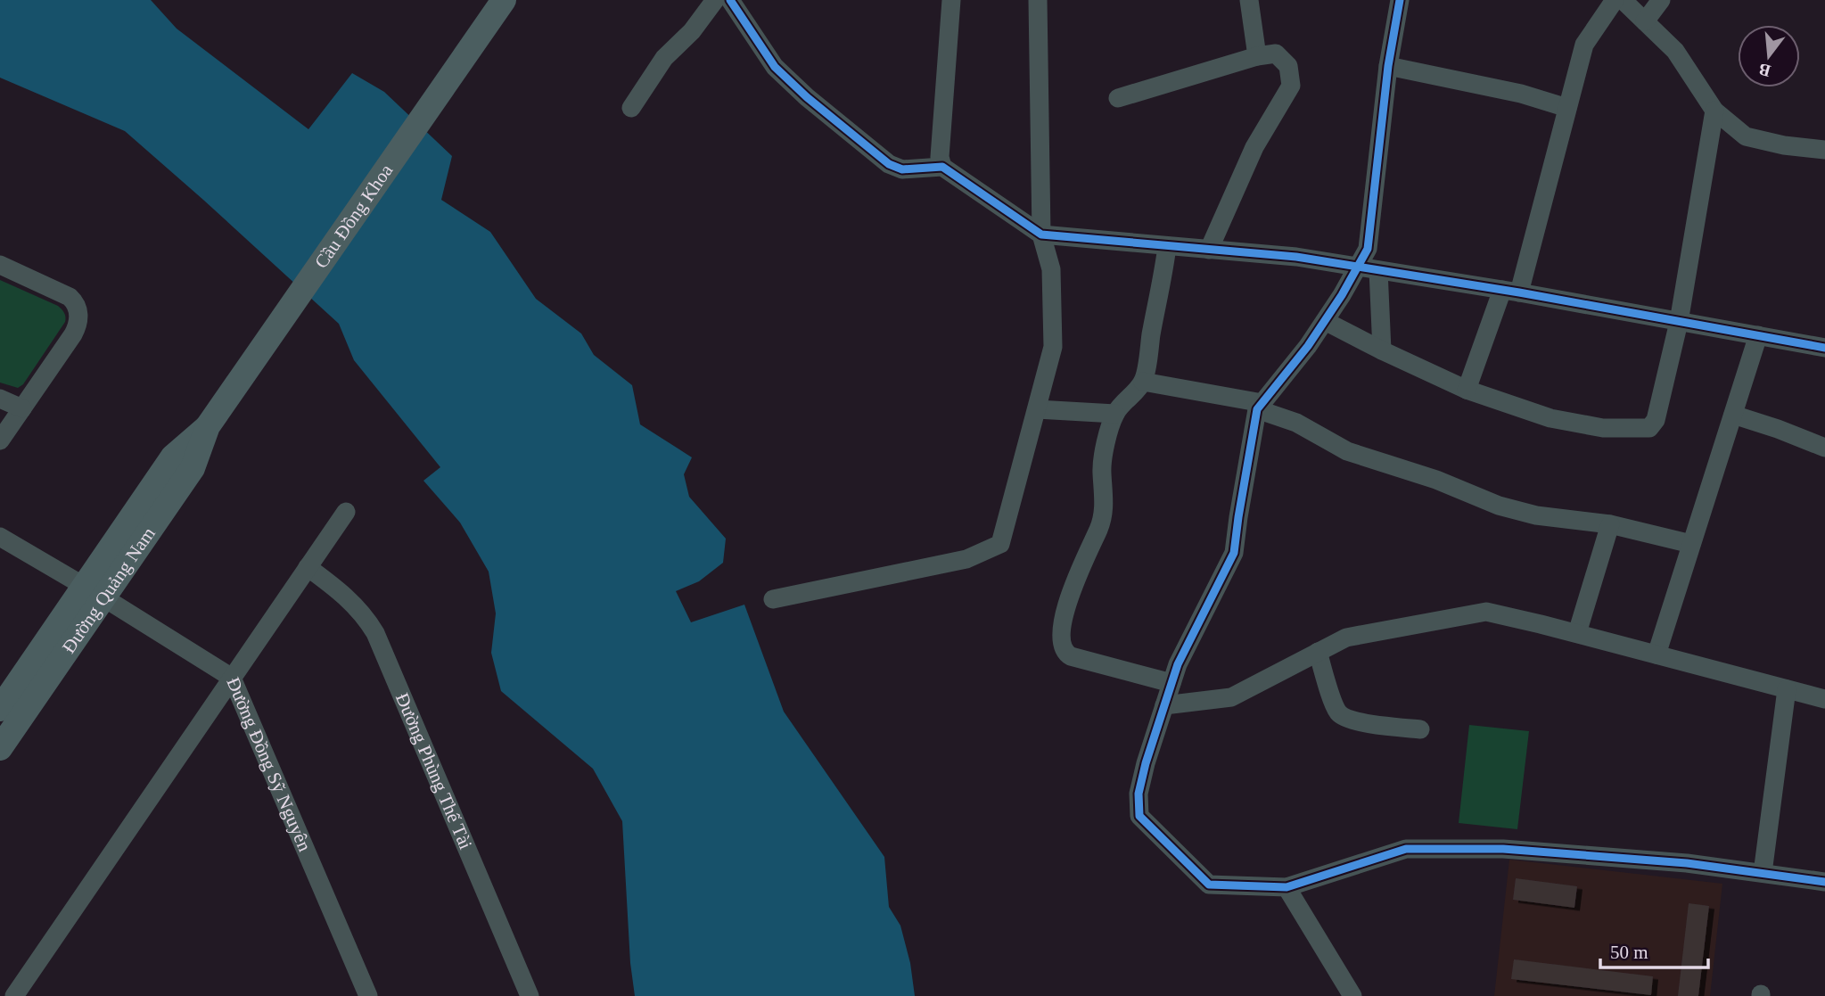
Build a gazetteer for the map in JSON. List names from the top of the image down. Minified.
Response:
{"streets":{"main road":["Cầu Đồng Khoa","Đường Quảng Nam"],"street":["Đường Đồng Sỹ Nguyên","Đường Phùng Thế Tài"]},"crossings":[["Cầu Đồng Khoa","Đường Quảng Nam"],["Đường Quảng Nam","Đường Đồng Sỹ Nguyên"]],"scale_bar":"50 m","north":"bottom"}
